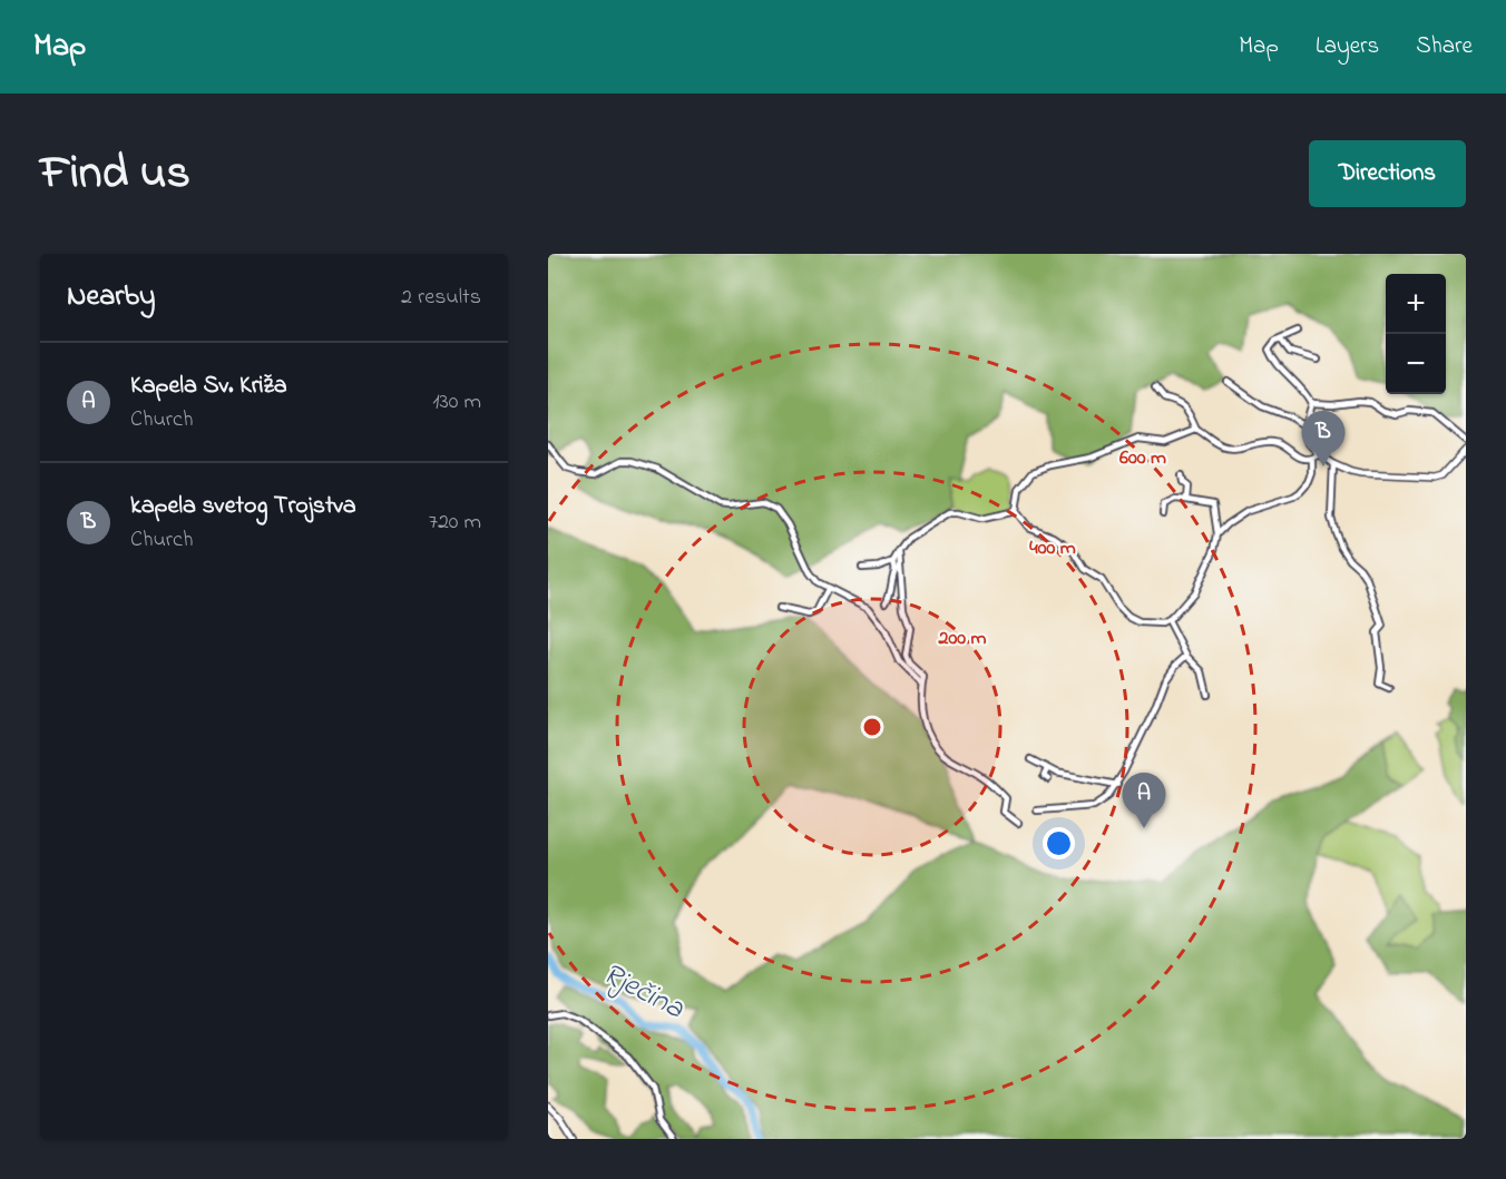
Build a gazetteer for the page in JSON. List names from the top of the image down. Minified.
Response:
{"water":["Rječina"],"page":{"header":"Map","nav":["Map","Layers","Share"],"title":"Find us","buttons":"Directions","heading":["Nearby","2 results"],"map_buttons":["+","−"],"list":[{"mark":"A","name":"Kapela Sv. Križa","note":"Church","value":"130 m"},{"mark":"B","name":"kapela svetog Trojstva","note":"Church","value":"720 m"}],"pins":["B","A"]},"rings":["600 m","400 m","200 m"]}
